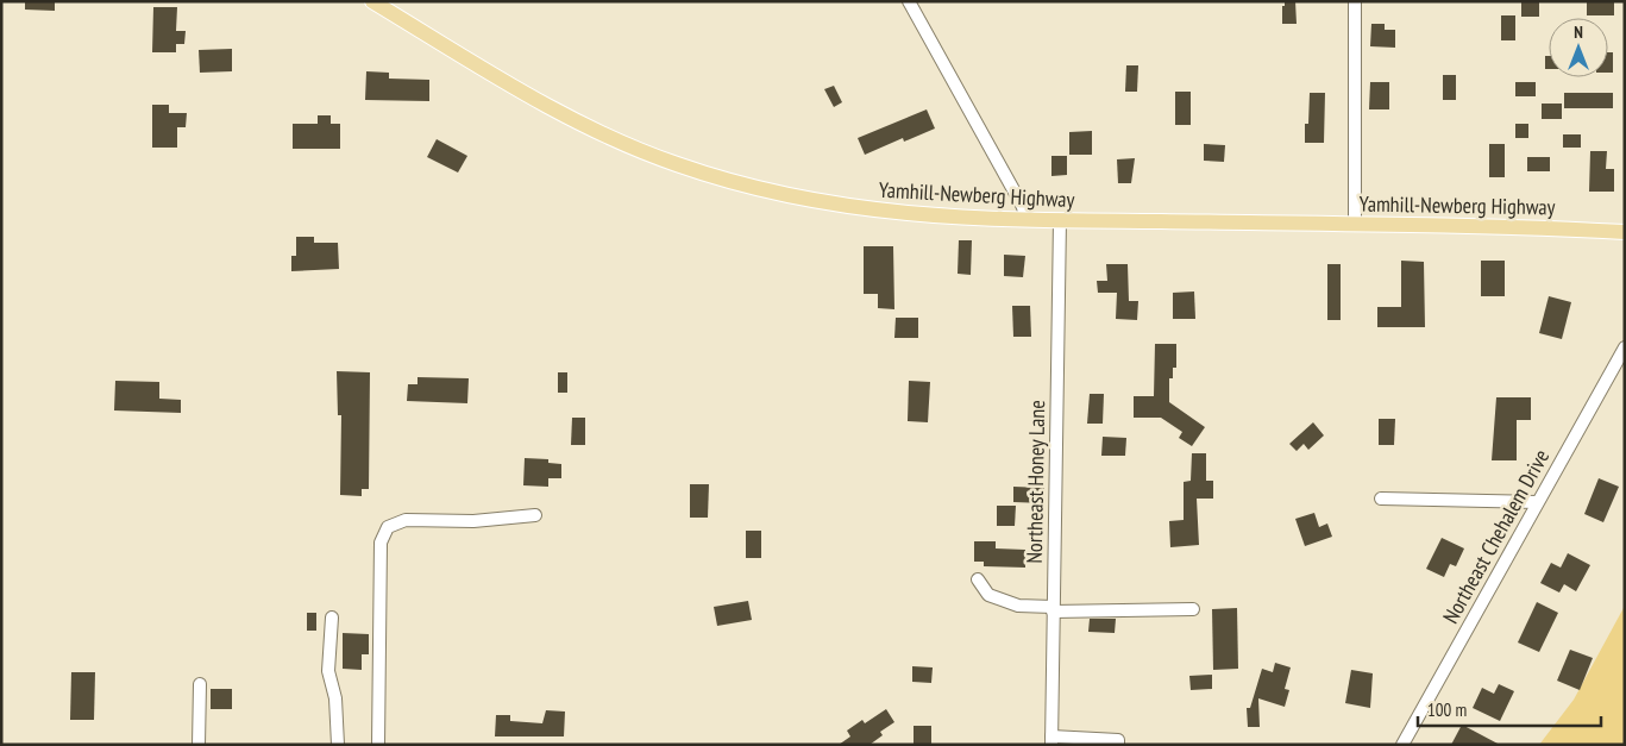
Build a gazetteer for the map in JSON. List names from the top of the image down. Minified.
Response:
{"streets":{"main road":["Yamhill-Newberg Highway"],"street":["Northeast Honey Lane","Northeast Chehalem Drive"]},"crossings":[["Yamhill-Newberg Highway","Northeast Honey Lane"]],"scale_bar":"100 m","north":"top"}
